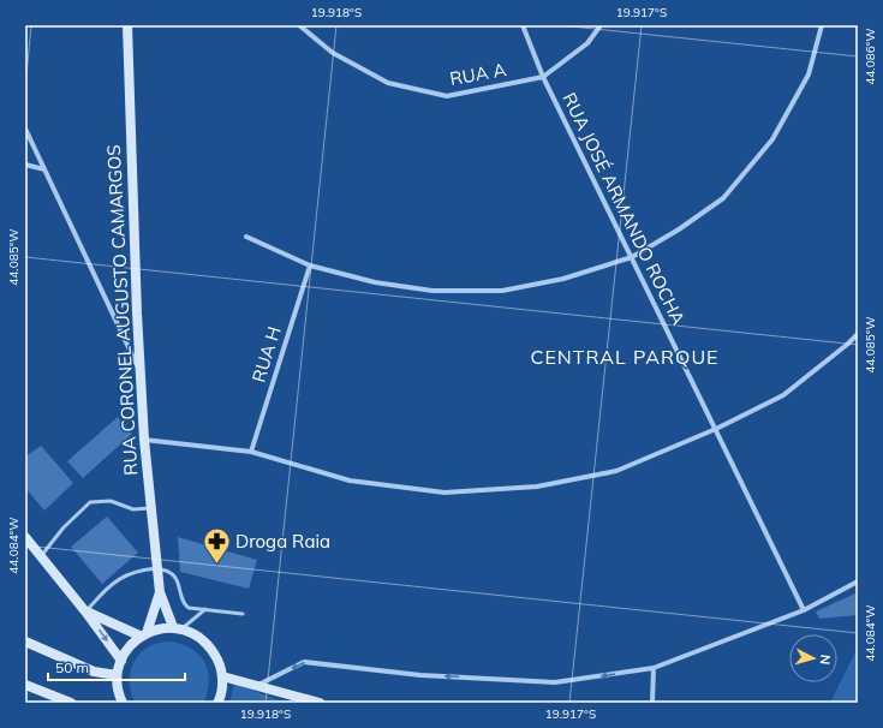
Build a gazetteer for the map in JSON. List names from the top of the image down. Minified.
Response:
{"streets":{"main road":["RUA CORONEL AUGUSTO CAMARGOS"],"street":["RUA A","RUA JOSÉ ARMANDO ROCHA","RUA H"]},"crossings":[["RUA A","RUA JOSÉ ARMANDO ROCHA"]],"districts":["CENTRAL PARQUE"],"places":{"pharmacy":["Droga Raia"]},"scale_bar":"50 m","north":"right","coordinates":["19.918°S","19.917°S","44.086°W","44.085°W","44.084°W"]}
